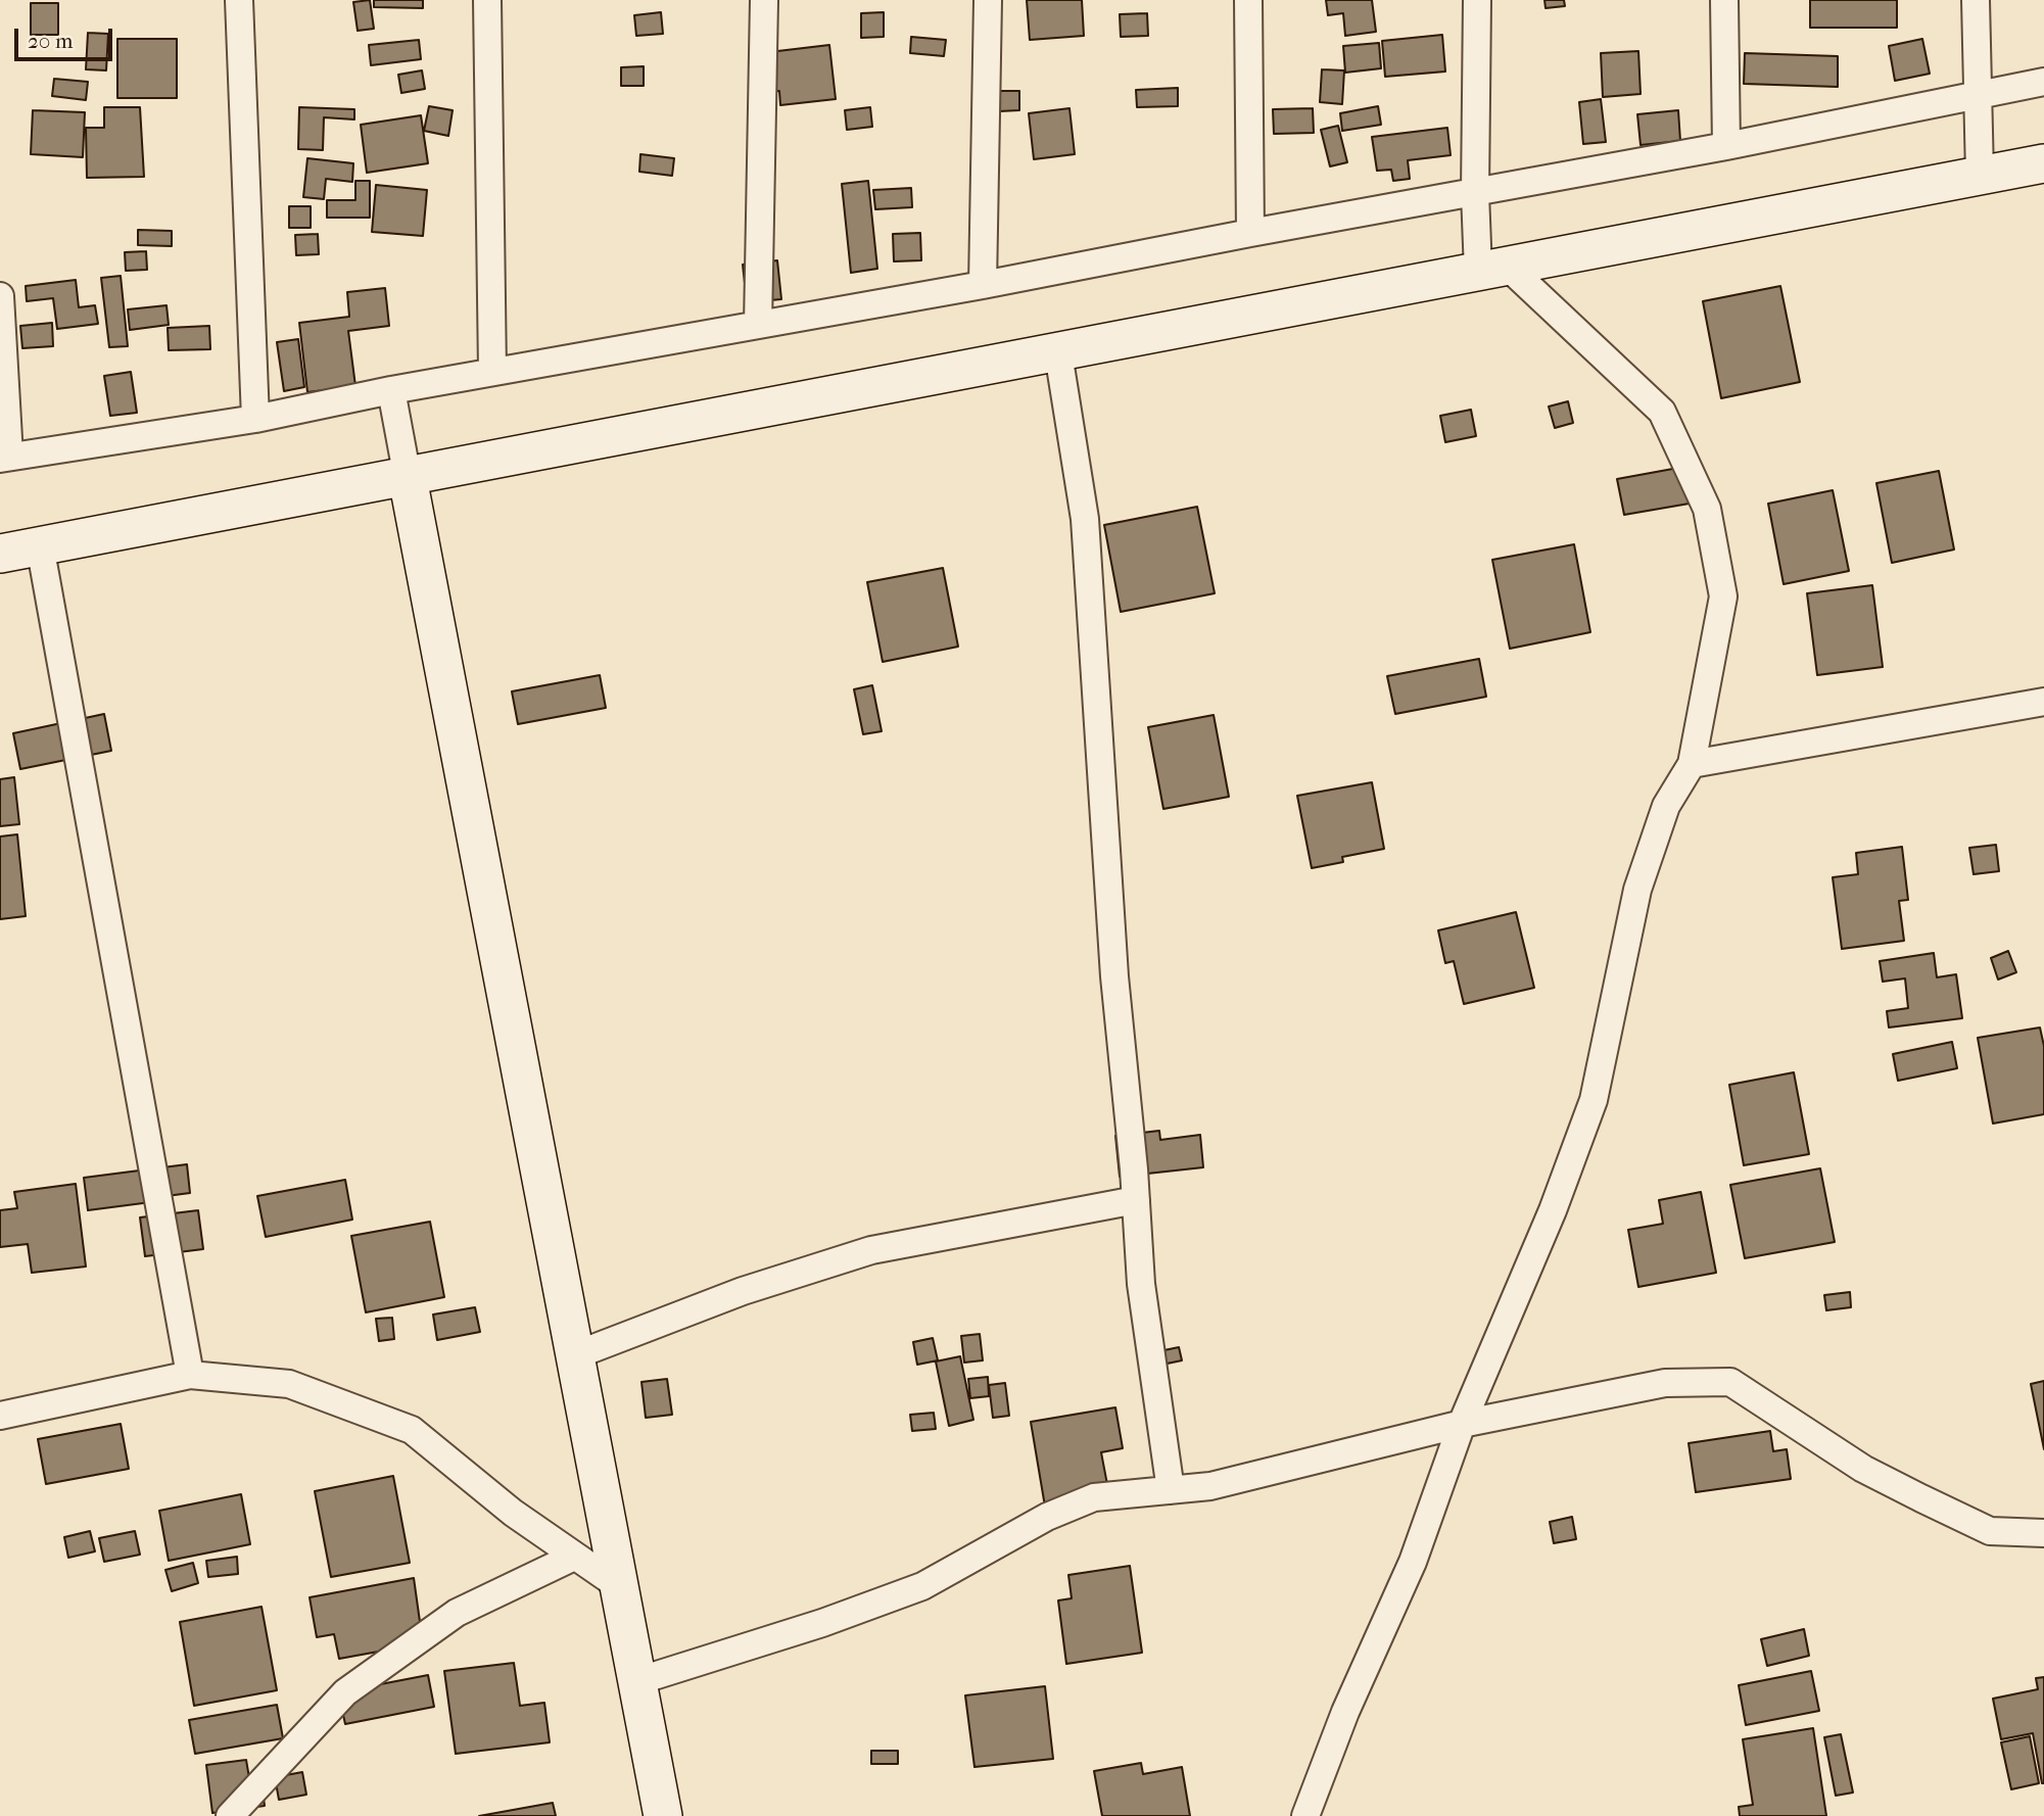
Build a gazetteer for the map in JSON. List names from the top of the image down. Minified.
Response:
{"scale_bar":"20 m"}
